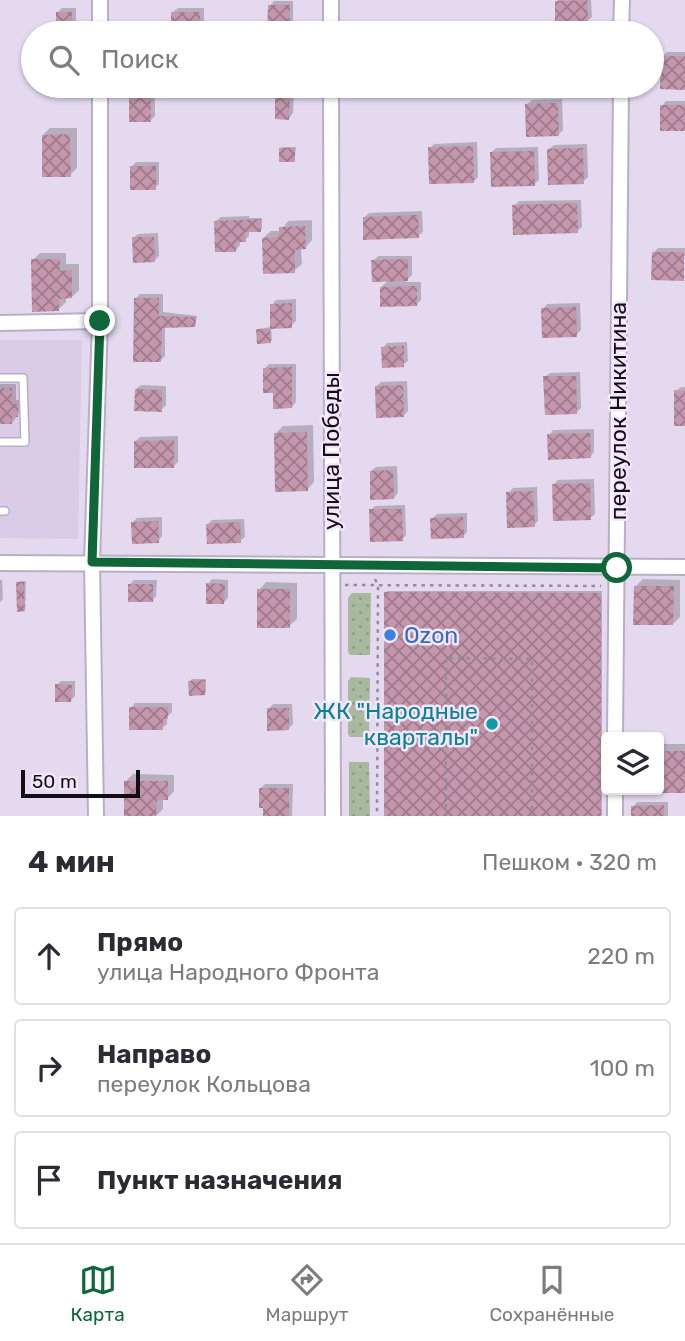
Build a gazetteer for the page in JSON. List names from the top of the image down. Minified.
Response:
{"streets":{"street":["переулок Никитина","улица Победы"]},"places":["Ozon","ЖК \"Народные кварталы\""],"scale_bar":"50 m","page":{"search":"Поиск","scale":"50 m","heading":["4 мин","Пешком · 320 m"],"list":[["Прямо","улица Народного Фронта","220 m"],["Направо","переулок Кольцова","100 m"],"Пункт назначения"],"nav":["Карта","Маршрут","Сохранённые"]}}
